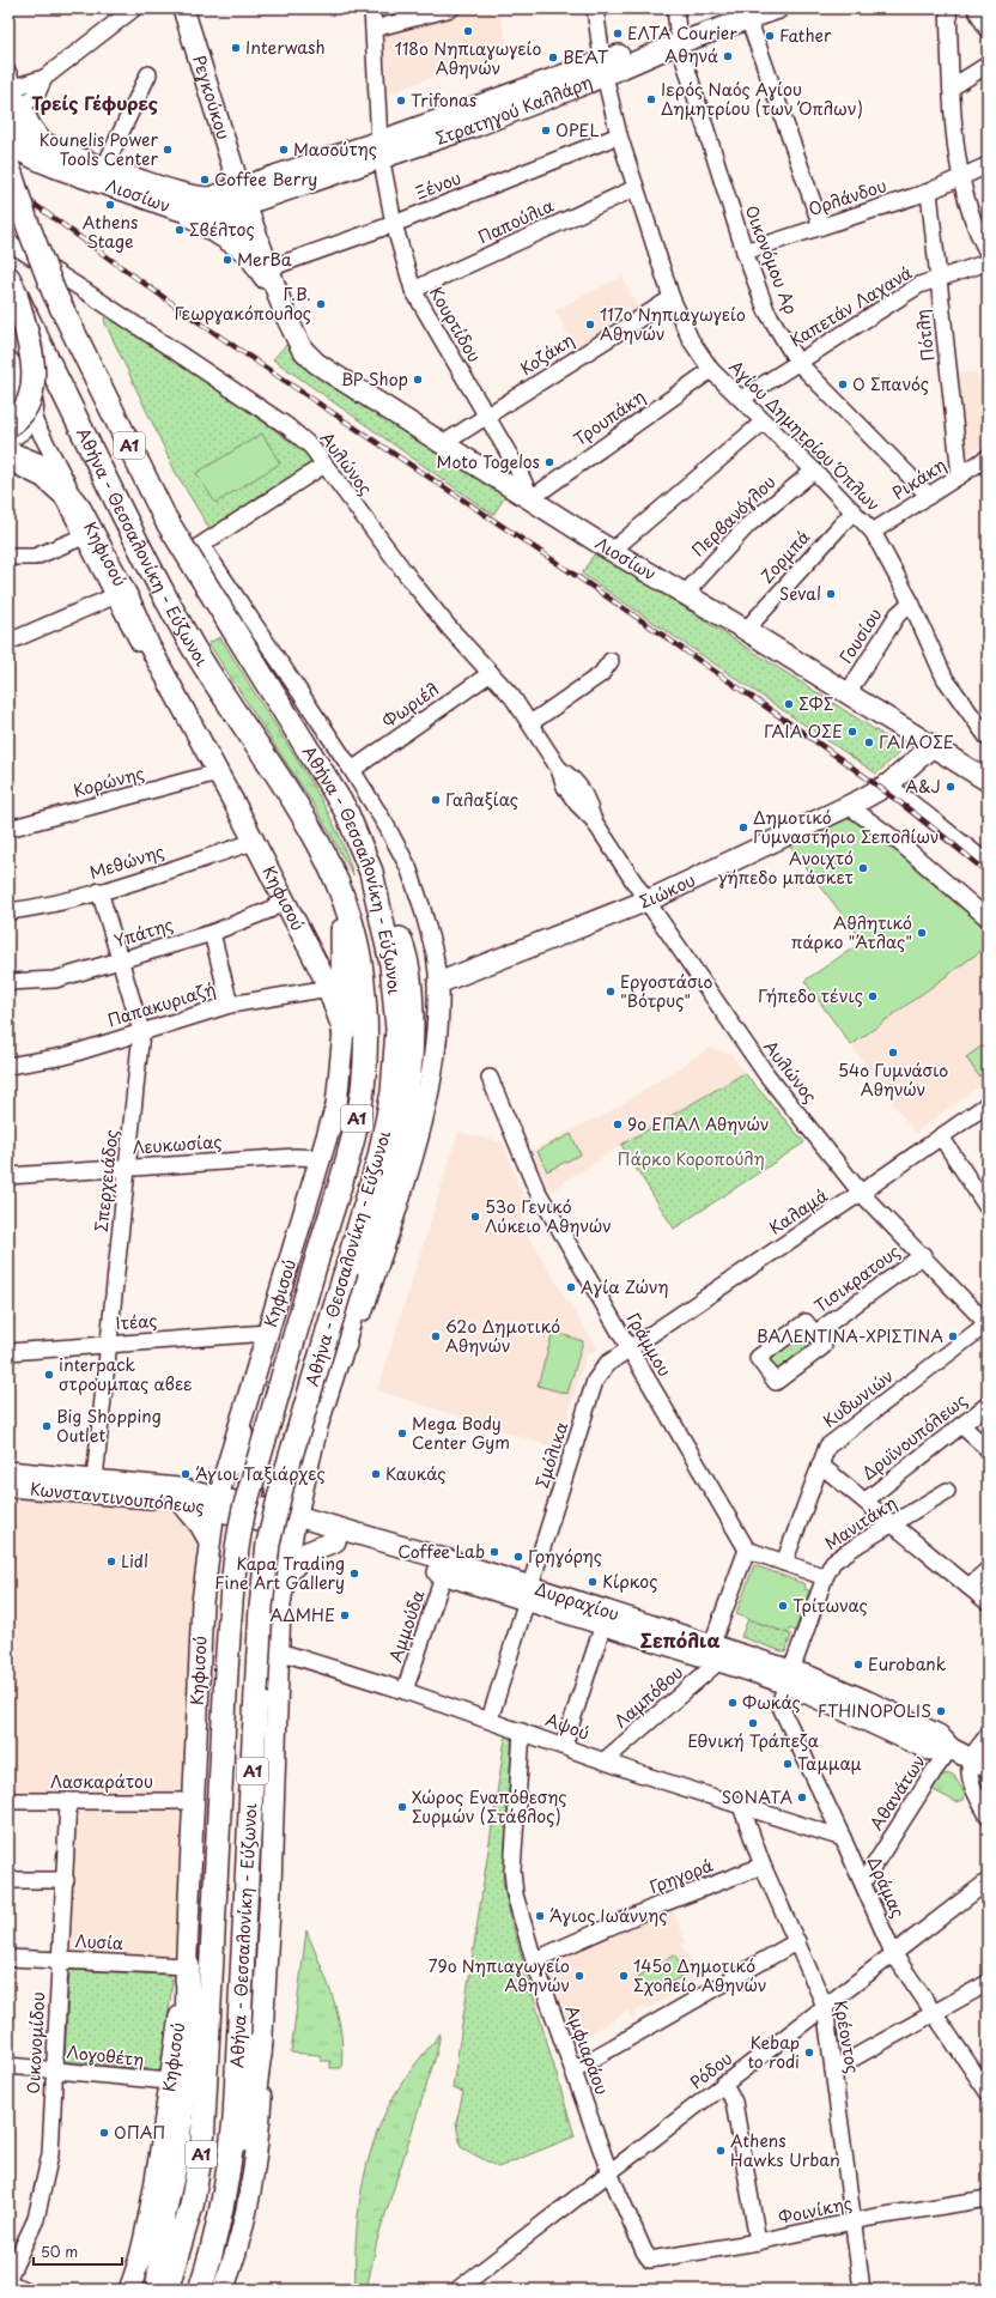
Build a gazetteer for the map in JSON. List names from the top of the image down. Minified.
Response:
{"streets":{"highway":["Α1","Αθήνα - Θεσσαλονίκη - Εύζωνοι"],"main road":["Ρεγκούκου","Στρατηγού Καλλάρη","Λιοσίων","Κηφισού","Σιώκου","Κωνσταντινουπόλεως","Δυρραχίου"],"street":["Ξένου","Ορλάνδου","Παπούλια","Οικονόμου Αρ","Καπετάν Λαχανά","Κουρτίδου","Πότλη","Κοζάκη","Τρουπάκη","Αγίου Δημητρίου Όπλων","Αυλώνος","Ρικάκη","Περβανόγλου","Ζορμπά","Γουσίου","Φωριέλ","Κορώνης","Μεθώνης","Υπάτης","Παπακυριαζή","Λευκωσίας","Σπερχειάδος","Καλαμά","Τισικρατους","Ιτέας","Γράμμου","Κυδωνιών","Δρυϊνουπόλεως","Σμόλικα","Μανιτάκη","Αμμούδα","Λαμπόβου","Αψού","Λασκαράτου","Αθανάτων","Γρηγορά","Δράμας","Λυσία","Κρέοντος","Οικονομίδου","Αμφιαράου","Λογοθέτη","Ρόδου","Φοινίκης"]},"crossings":[["Ρεγκούκου","Στρατηγού Καλλάρη"],["Ρεγκούκου","Λιοσίων"],["Στρατηγού Καλλάρη","Λιοσίων"],["Στρατηγού Καλλάρη","Οικονόμου Αρ"],["Στρατηγού Καλλάρη","Κουρτίδου"],["Στρατηγού Καλλάρη","Αγίου Δημητρίου Όπλων"],["Ξένου","Λιοσίων"],["Ξένου","Κουρτίδου"],["Ξένου","Αγίου Δημητρίου Όπλων"],["Λιοσίων","Κουρτίδου"],["Λιοσίων","Κοζάκη"],["Λιοσίων","Τρουπάκη"],["Λιοσίων","Περβανόγλου"],["Λιοσίων","Αθήνα - Θεσσαλονίκη - Εύζωνοι"],["Λιοσίων","Ζορμπά"],["Λιοσίων","Γουσίου"],["Λιοσίων","Σιώκου"],["Ορλάνδου","Οικονόμου Αρ"],["Ορλάνδου","Πότλη"],["Παπούλια","Κουρτίδου"],["Παπούλια","Αγίου Δημητρίου Όπλων"],["Οικονόμου Αρ","Καπετάν Λαχανά"],["Οικονόμου Αρ","Ρικάκη"],["Καπετάν Λαχανά","Πότλη"],["Καπετάν Λαχανά","Αγίου Δημητρίου Όπλων"],["Κουρτίδου","Κοζάκη"],["Κουρτίδου","Τρουπάκη"],["Πότλη","Ρικάκη"],["Κοζάκη","Αγίου Δημητρίου Όπλων"],["Τρουπάκη","Αγίου Δημητρίου Όπλων"],["Αγίου Δημητρίου Όπλων","Ρικάκη"],["Αγίου Δημητρίου Όπλων","Περβανόγλου"],["Αγίου Δημητρίου Όπλων","Ζορμπά"],["Αγίου Δημητρίου Όπλων","Γουσίου"],["Αυλώνος","Φωριέλ"],["Αυλώνος","Σιώκου"],["Αυλώνος","Καλαμά"],["Αυλώνος","Τισικρατους"],["Αυλώνος","Κυδωνιών"],["Κηφισού","Κορώνης"],["Κηφισού","Μεθώνης"],["Κηφισού","Υπάτης"],["Κηφισού","Παπακυριαζή"],["Κηφισού","Λευκωσίας"],["Κηφισού","Ιτέας"],["Κηφισού","Κωνσταντινουπόλεως"],["Κηφισού","Λασκαράτου"],["Κηφισού","Λυσία"],["Κηφισού","Λογοθέτη"],["Μεθώνης","Σπερχειάδος"],["Υπάτης","Σπερχειάδος"],["Παπακυριαζή","Σπερχειάδος"],["Λευκωσίας","Σπερχειάδος"],["Σπερχειάδος","Ιτέας"],["Σπερχειάδος","Κωνσταντινουπόλεως"],["Καλαμά","Γράμμου"],["Καλαμά","Σμόλικα"],["Γράμμου","Σμόλικα"],["Σμόλικα","Δυρραχίου"],["Σμόλικα","Αψού"],["Μανιτάκη","Δυρραχίου"],["Μανιτάκη","Δράμας"],["Δυρραχίου","Αμμούδα"],["Δυρραχίου","Λαμπόβου"],["Δυρραχίου","Αθανάτων"],["Δυρραχίου","Δράμας"],["Αμμούδα","Αψού"],["Λαμπόβου","Αψού"],["Αψού","Δράμας"],["Αψού","Κρέοντος"],["Αψού","Αμφιαράου"],["Λασκαράτου","Οικονομίδου"],["Αθανάτων","Δράμας"],["Γρηγορά","Κρέοντος"],["Γρηγορά","Αμφιαράου"],["Δράμας","Ρόδου"],["Λυσία","Οικονομίδου"],["Κρέοντος","Ρόδου"],["Κρέοντος","Φοινίκης"],["Οικονομίδου","Λογοθέτη"],["Αμφιαράου","Ρόδου"],["Αμφιαράου","Φοινίκης"]],"districts":["Τρείς Γέφυρες","Σεπόλια"],"parks":["Πάρκο Κοροπούλη"],"places":["118ο Νηπιαγωγείο Αθηνών","ΕΛΤΑ Courier","Father","Interwash","Αθηνά","ΒΕΑΤ","Ιερός Ναός Αγίου Δημητρίου (των Όπλων)","Trifonas","OPEL","Kounelis Power Tools Center","Μασούτης","Coffee Berry","Athens Stage","Σβέλτος","MerBa","Γ.Β. Γεωργακόπουλος","117ο Νηπιαγωγείο Αθηνών","BP Shop","Ο Σπανός","Moto Togelos","Seval","ΣΦΣ","ΓΑΙΑ ΟΣΕ","ΓΑΙΑΟΣΕ","A&J","Γαλαξίας","Δημοτικό Γυμναστήριο Σεπολίων","Ανοιχτό γήπεδο μπάσκετ","Αθλητικό πάρκο \"Άτλας\"","Εργοστάσιο \"Βότρυς\"","Γήπεδο τένις","54ο Γυμνάσιο Αθηνών","9ο ΕΠΑΛ Αθηνών","53ο Γενικό Λύκειο Αθηνών","Αγία Ζώνη","62ο Δημοτικό Αθηνών","ΒΑΛΕΝΤΙΝΑ-ΧΡΙΣΤΙΝΑ","interpack στρουμπας αβεε","Big Shopping Outlet","Mega Body Center Gym","Άγιοι Ταξιάρχες","Καυκάς","Coffee Lab","Γρηγόρης","Lidl","Kapa Trading Fine Art Gallery","Κίρκος","Τρίτωνας","ΑΔΜΗΕ","Eurobank","Φωκάς","FTHINOPOLIS","Εθνική Τράπεζα","Ταμμαμ","SONATA","Χώρος Εναπόθεσης Συρμών (Στάβλος)","Άγιος Ιωάννης","79ο Νηπιαγωγείο Αθηνών","145ο Δημοτικό Σχολείο Αθηνών","Kebap to rodi","ΟΠΑΠ","Athens Hawks Urban"],"scale_bar":"50 m"}
